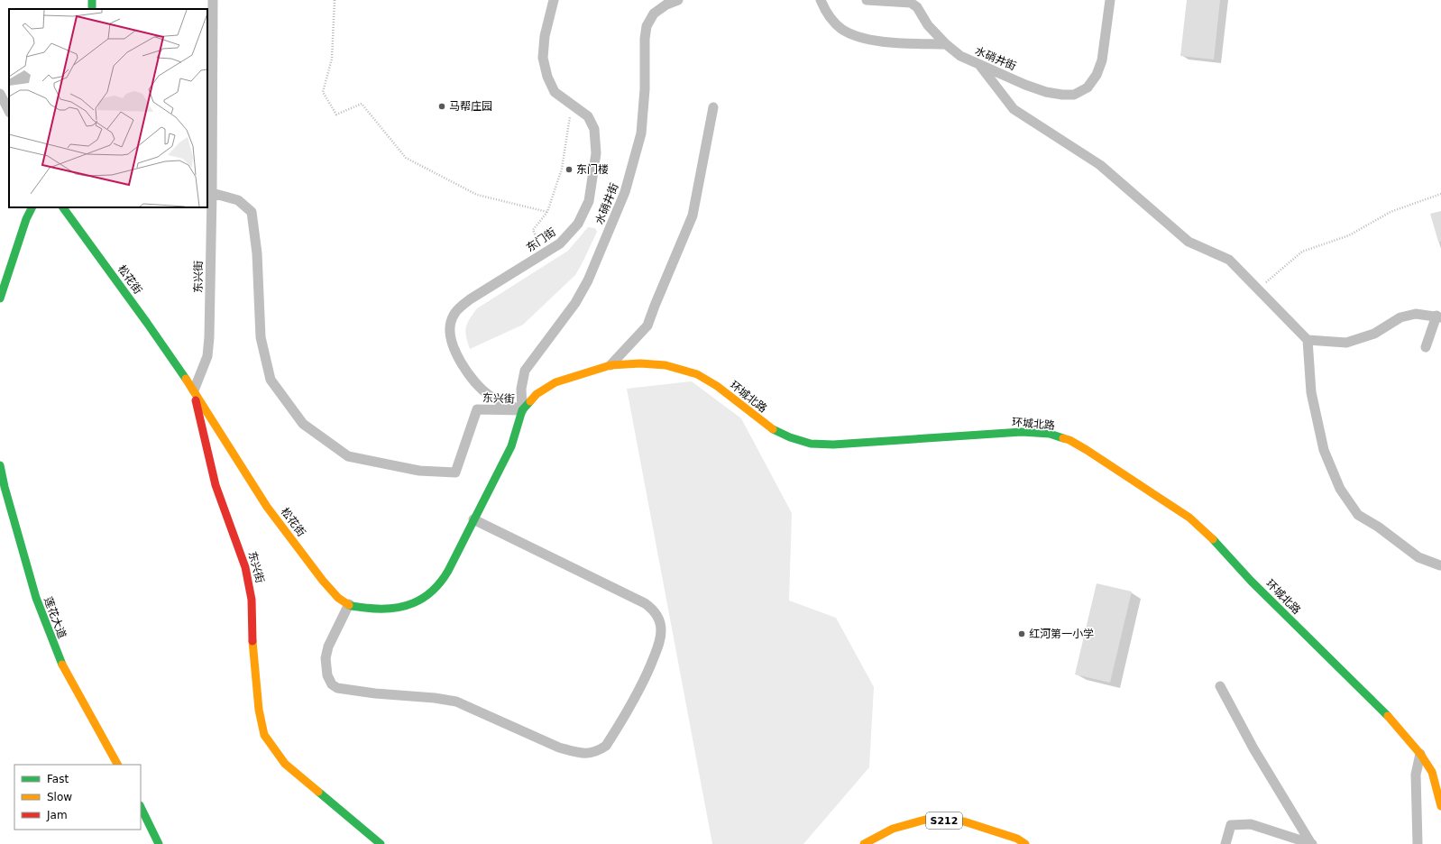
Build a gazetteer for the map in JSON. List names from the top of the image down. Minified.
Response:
{"streets":{"street":["水硝井街","东门街","东兴街","松花街","环城北路","莲花大道","S212"]},"crossings":[["水硝井街","东门街"],["水硝井街","东兴街"],["水硝井街","松花街"],["水硝井街","环城北路"],["东门街","东兴街"],["东门街","松花街"],["东门街","环城北路"],["东兴街","松花街"],["东兴街","环城北路"],["松花街","环城北路"]],"places":["马帮庄园","东门楼","红河第一小学"],"legend":["Fast","Slow","Jam"]}
